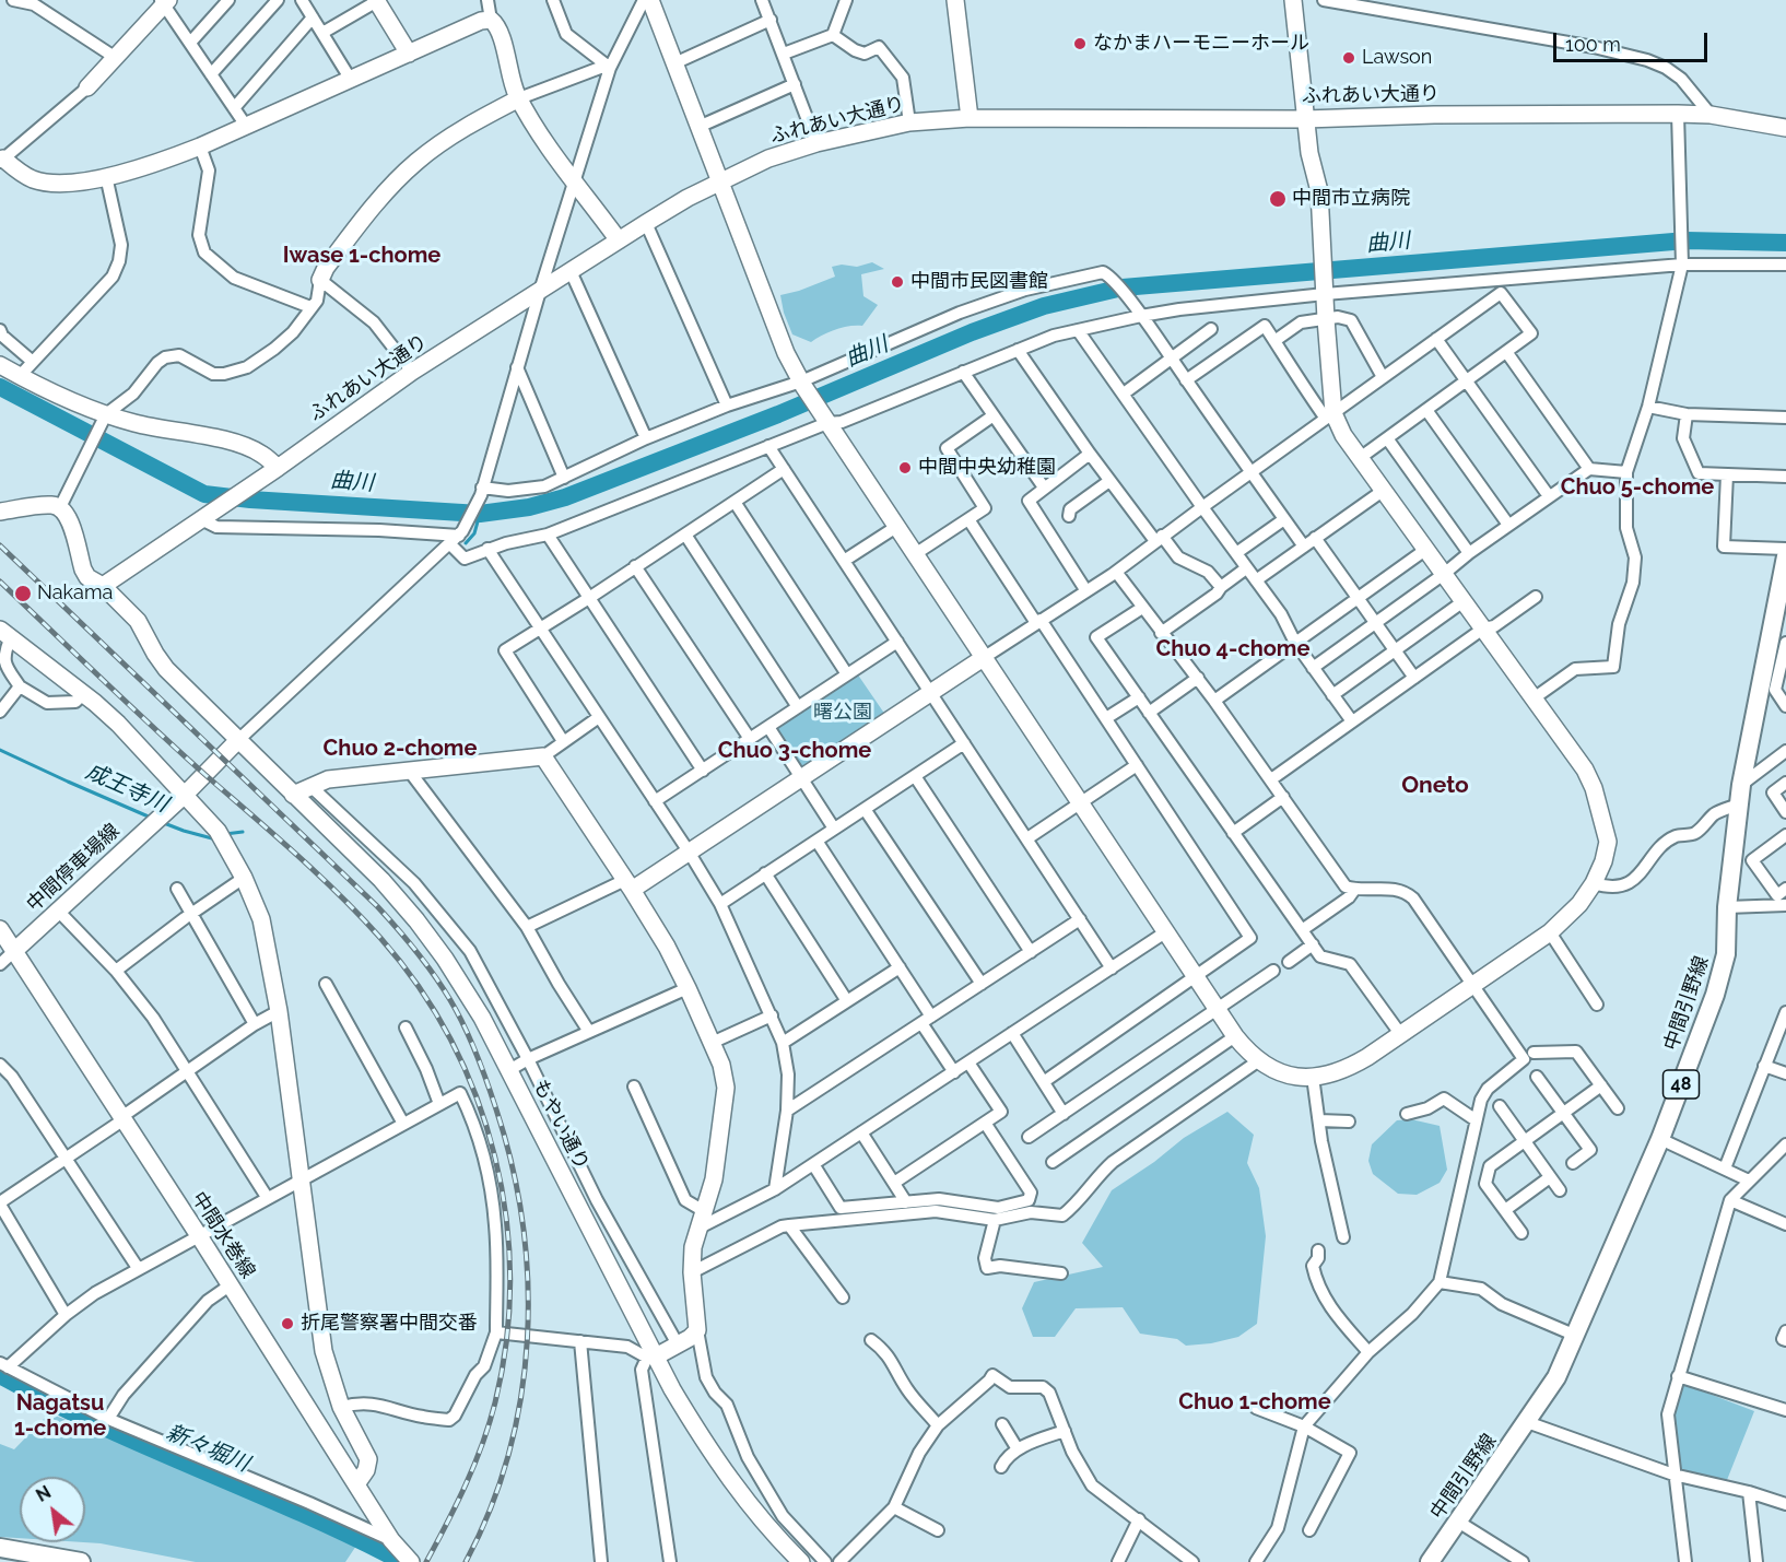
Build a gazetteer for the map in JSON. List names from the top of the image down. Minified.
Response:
{"streets":{"main road":["中間引野線","48"],"street":["ふれあい大通り","中間停車場線","もやい通り","中間水巻線"]},"crossings":[["中間停車場線","もやい通り"],["中間停車場線","中間水巻線"]],"districts":["Iwase 1-chome","Chuo 5-chome","Chuo 4-chome","Chuo 2-chome","Chuo 3-chome","Oneto","Chuo 1-chome","Nagatsu 1-chome"],"water":["曲川","成王寺川","新々堀川"],"parks":["曙公園"],"places":["なかまハーモニーホール","Lawson","中間市立病院","中間市民図書館","中間中央幼稚園","Nakama","折尾警察署中間交番"],"scale_bar":"100 m","north":"top left"}
